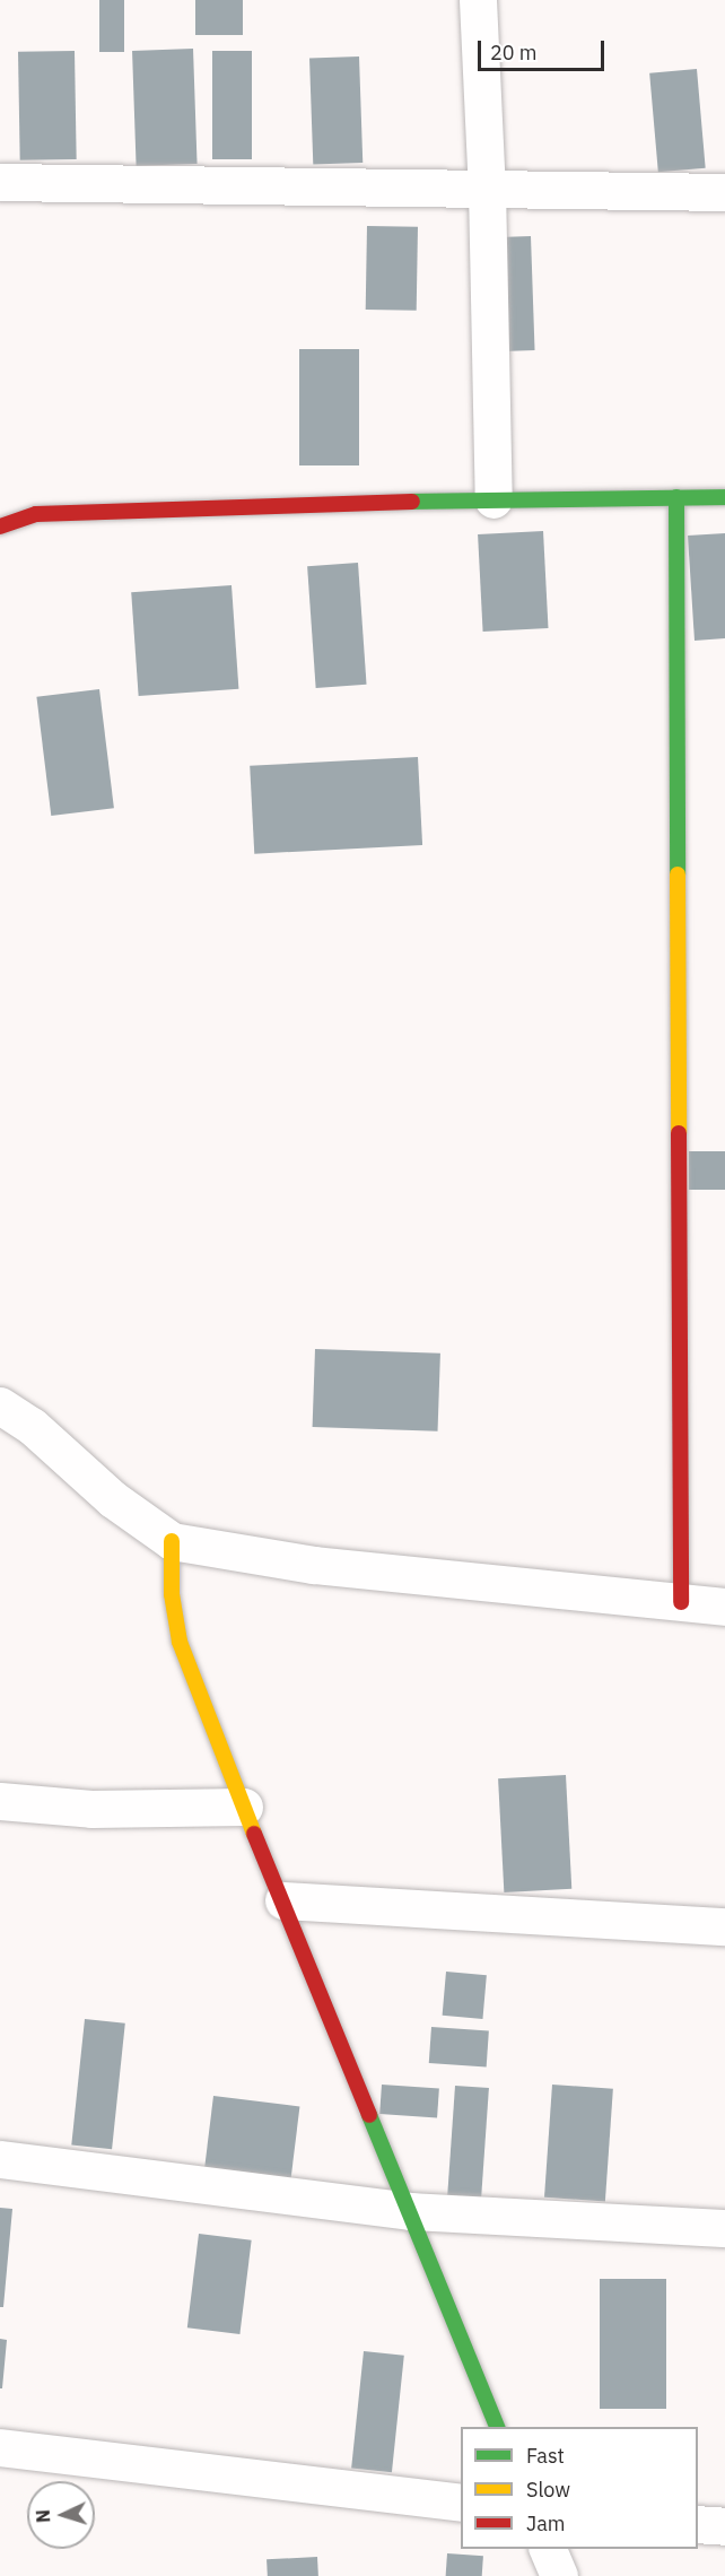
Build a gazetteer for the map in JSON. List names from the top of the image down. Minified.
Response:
{"legend":["Fast","Slow","Jam"],"scale_bar":"20 m","north":"left"}
